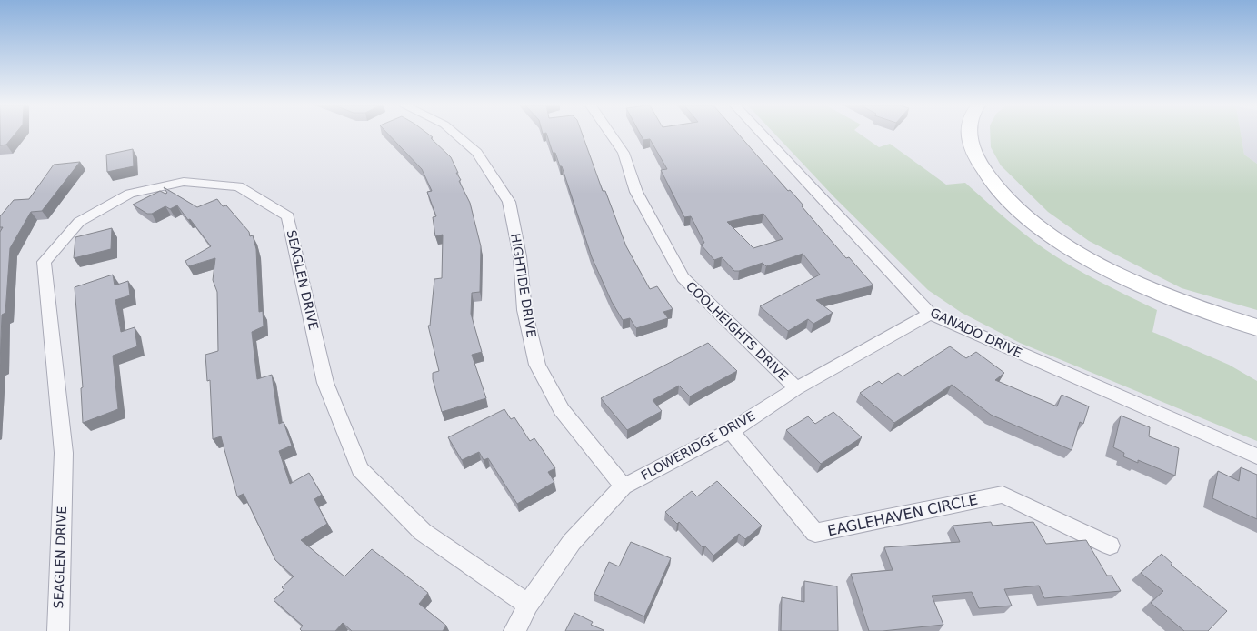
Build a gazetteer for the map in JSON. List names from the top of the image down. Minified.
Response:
{"streets":{"street":["SEAGLEN DRIVE","HIGHTIDE DRIVE","COOLHEIGHTS DRIVE","GANADO DRIVE","FLOWERIDGE DRIVE","EAGLEHAVEN CIRCLE"]},"crossings":[["SEAGLEN DRIVE","FLOWERIDGE DRIVE"],["HIGHTIDE DRIVE","FLOWERIDGE DRIVE"],["COOLHEIGHTS DRIVE","FLOWERIDGE DRIVE"],["GANADO DRIVE","FLOWERIDGE DRIVE"],["FLOWERIDGE DRIVE","EAGLEHAVEN CIRCLE"]]}
